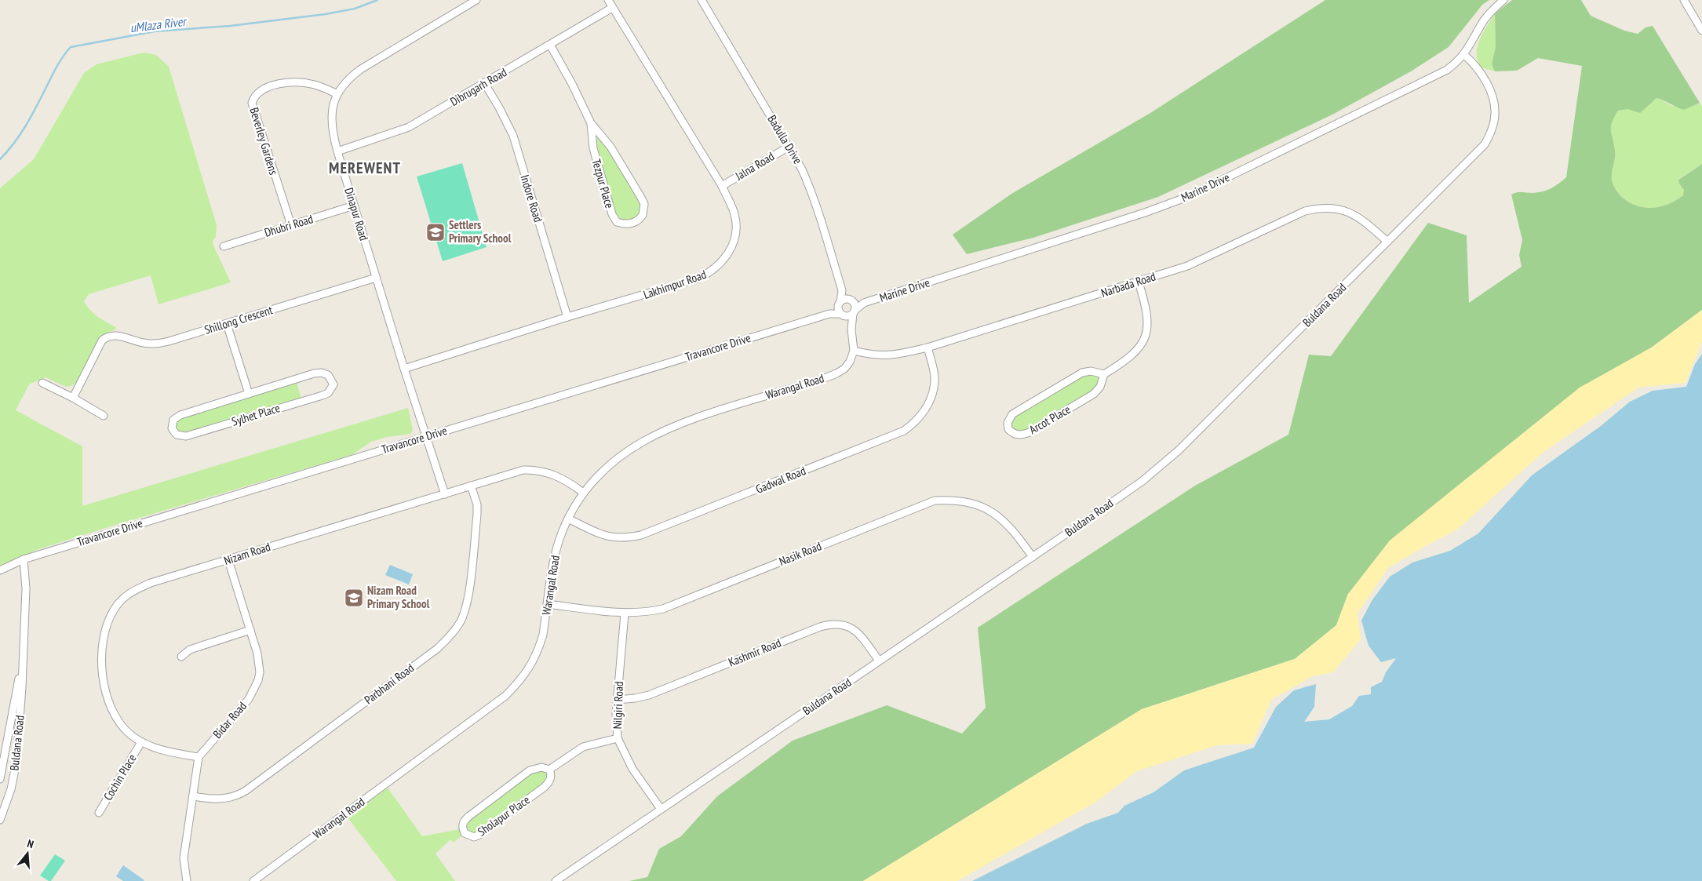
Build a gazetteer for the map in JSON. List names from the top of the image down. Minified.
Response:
{"streets":{"street":["Dibrugarh Road","Badulla Drive","Beverley Gardens","Jalna Road","Tezpur Place","Marine Drive","Indore Road","Dinapur Road","Dhubri Road","Lakhimpur Road","Narbada Road","Buldana Road","Shillong Crescent","Travancore Drive","Warangal Road","Sylhet Place","Arcot Place","Gadwal Road","Nizam Road","Nasik Road","Kashmir Road","Parbhani Road","Nilgiri Road","Bidar Road","Cochin Place","Sholapur Place"]},"crossings":[["Dibrugarh Road","Tezpur Place"],["Dibrugarh Road","Indore Road"],["Dibrugarh Road","Dinapur Road"],["Dibrugarh Road","Lakhimpur Road"],["Badulla Drive","Jalna Road"],["Badulla Drive","Marine Drive"],["Badulla Drive","Travancore Drive"],["Beverley Gardens","Dinapur Road"],["Beverley Gardens","Dhubri Road"],["Jalna Road","Lakhimpur Road"],["Marine Drive","Buldana Road"],["Marine Drive","Travancore Drive"],["Indore Road","Lakhimpur Road"],["Dinapur Road","Dhubri Road"],["Dinapur Road","Lakhimpur Road"],["Dinapur Road","Shillong Crescent"],["Dinapur Road","Travancore Drive"],["Dinapur Road","Nizam Road"],["Narbada Road","Buldana Road"],["Narbada Road","Warangal Road"],["Narbada Road","Gadwal Road"],["Buldana Road","Travancore Drive"],["Buldana Road","Nasik Road"],["Buldana Road","Kashmir Road"],["Buldana Road","Nilgiri Road"],["Shillong Crescent","Sylhet Place"],["Warangal Road","Gadwal Road"],["Warangal Road","Nizam Road"],["Warangal Road","Nasik Road"],["Nizam Road","Parbhani Road"],["Nizam Road","Bidar Road"],["Nizam Road","Cochin Place"],["Nasik Road","Nilgiri Road"],["Kashmir Road","Nilgiri Road"]],"districts":["MEREWENT"],"water":["uMlaza River"],"places":{"school or university":["Settlers Primary School","Nizam Road Primary School"]},"north":"top"}
